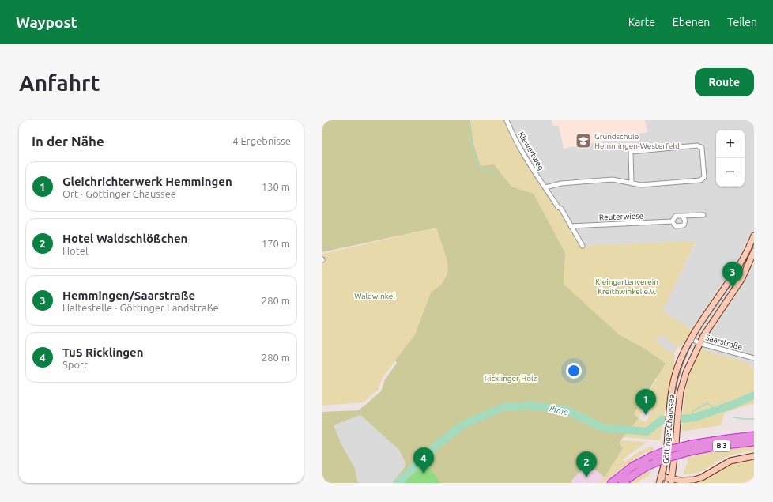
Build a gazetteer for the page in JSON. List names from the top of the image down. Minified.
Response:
{"streets":{"highway":["B 3"],"street":["Klewertweg","Reuterwiese","Saarstraße","Göttinger Chaussee"]},"crossings":[["Saarstraße","Göttinger Chaussee"]],"water":["Ihme"],"parks":["Kleingartenverein Kreithwinkel e.V.","Waldwinkel","Ricklinger Holz"],"places":{"school or university":["Grundschule Hemmingen-Westerfeld"]},"page":{"header":"Waypost","nav":["Karte","Ebenen","Teilen"],"buttons":"Route","title":"Anfahrt","heading":["In der Nähe","4 Ergebnisse"],"map_buttons":["+","−"],"list":[{"mark":"1","name":"Gleichrichterwerk Hemmingen","note":"Ort · Göttinger Chaussee","value":"130 m"},{"mark":"2","name":"Hotel Waldschlößchen","note":"Hotel","value":"170 m"},{"mark":"3","name":"Hemmingen/Saarstraße","note":"Haltestelle · Göttinger Landstraße","value":"280 m"},{"mark":"4","name":"TuS Ricklingen","note":"Sport","value":"280 m"}],"pins":["3","1","4","2"]}}
